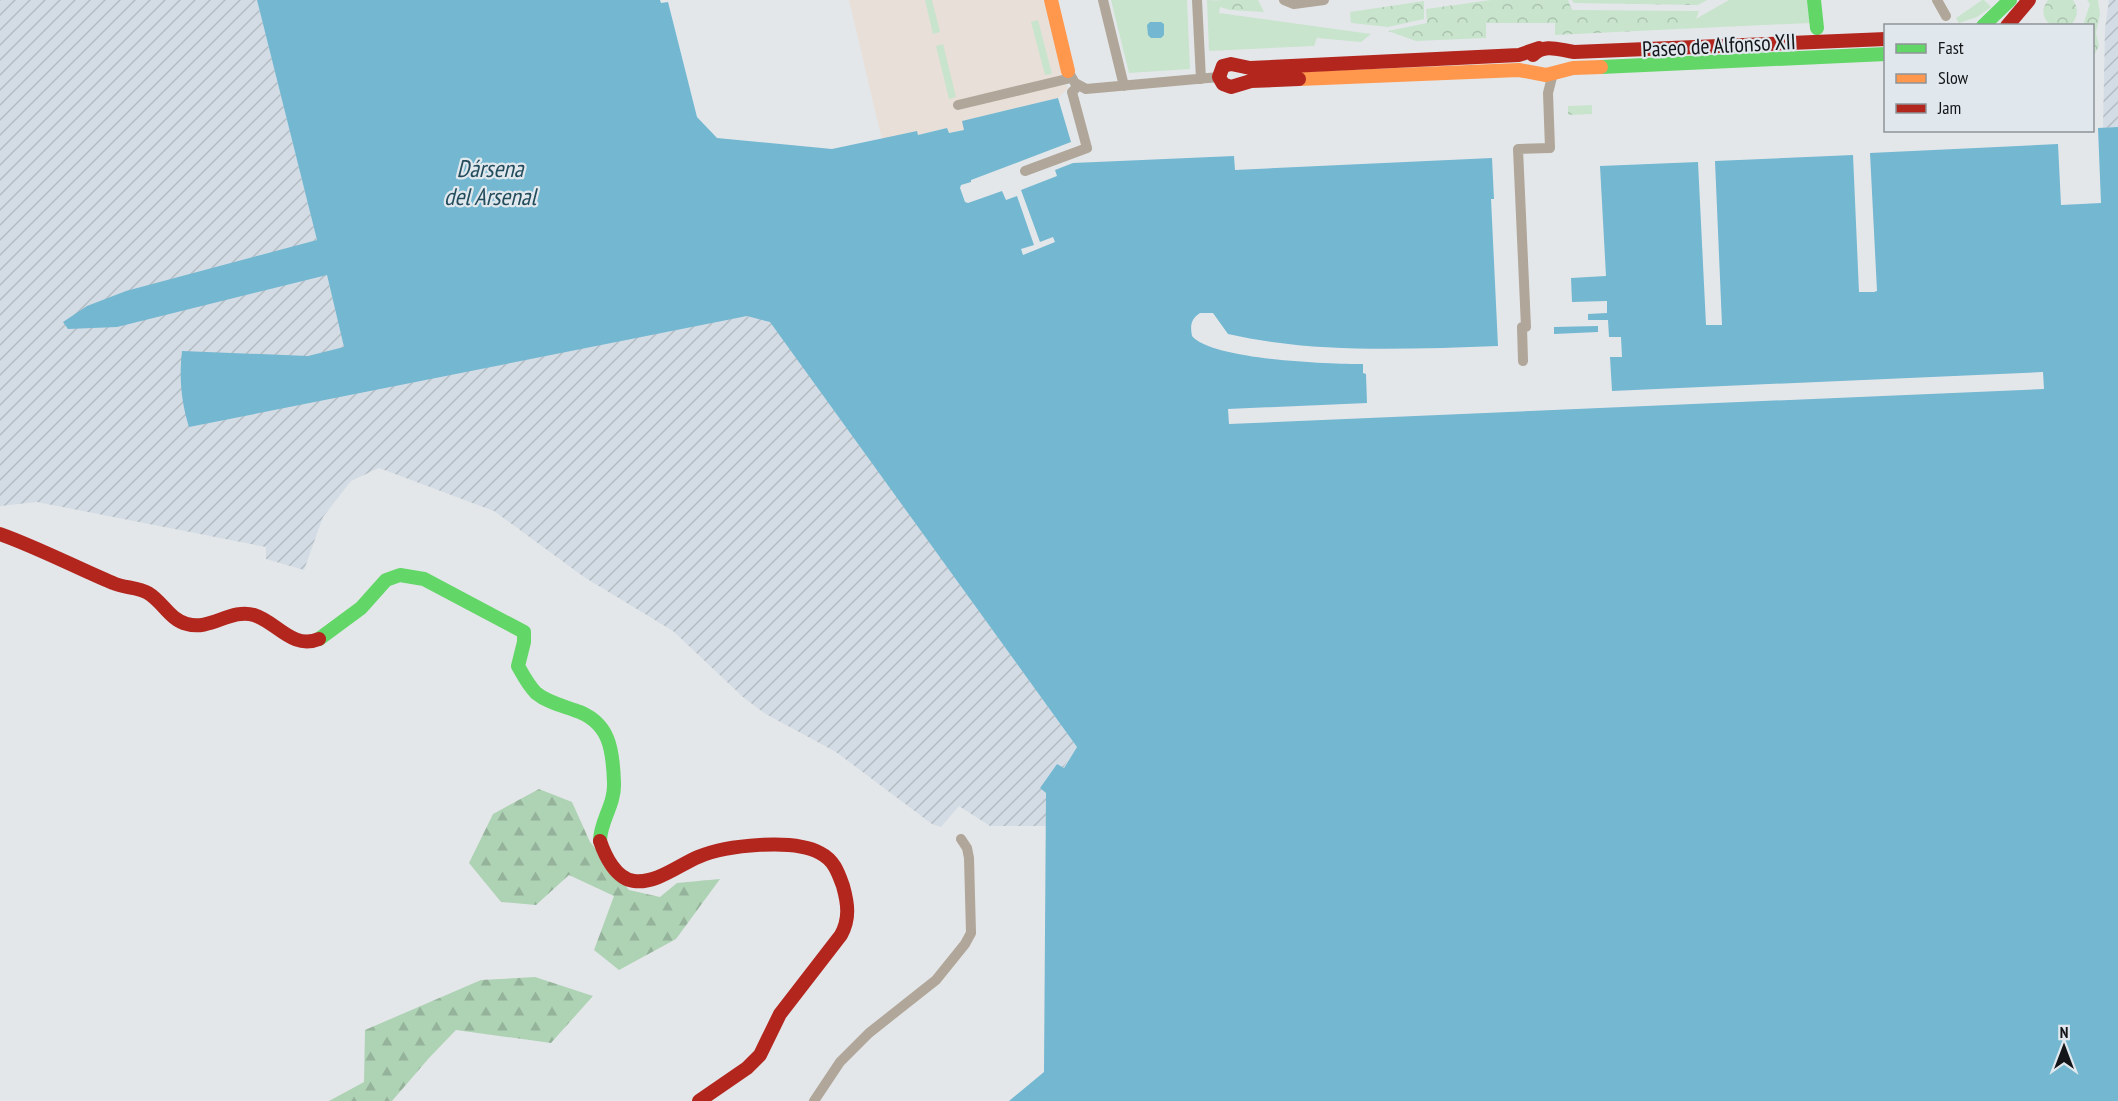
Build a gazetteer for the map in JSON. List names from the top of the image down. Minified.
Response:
{"streets":{"main road":["Paseo de Alfonso XII"]},"water":["Dársena del Arsenal"],"legend":["Fast","Slow","Jam"],"north":"top"}
